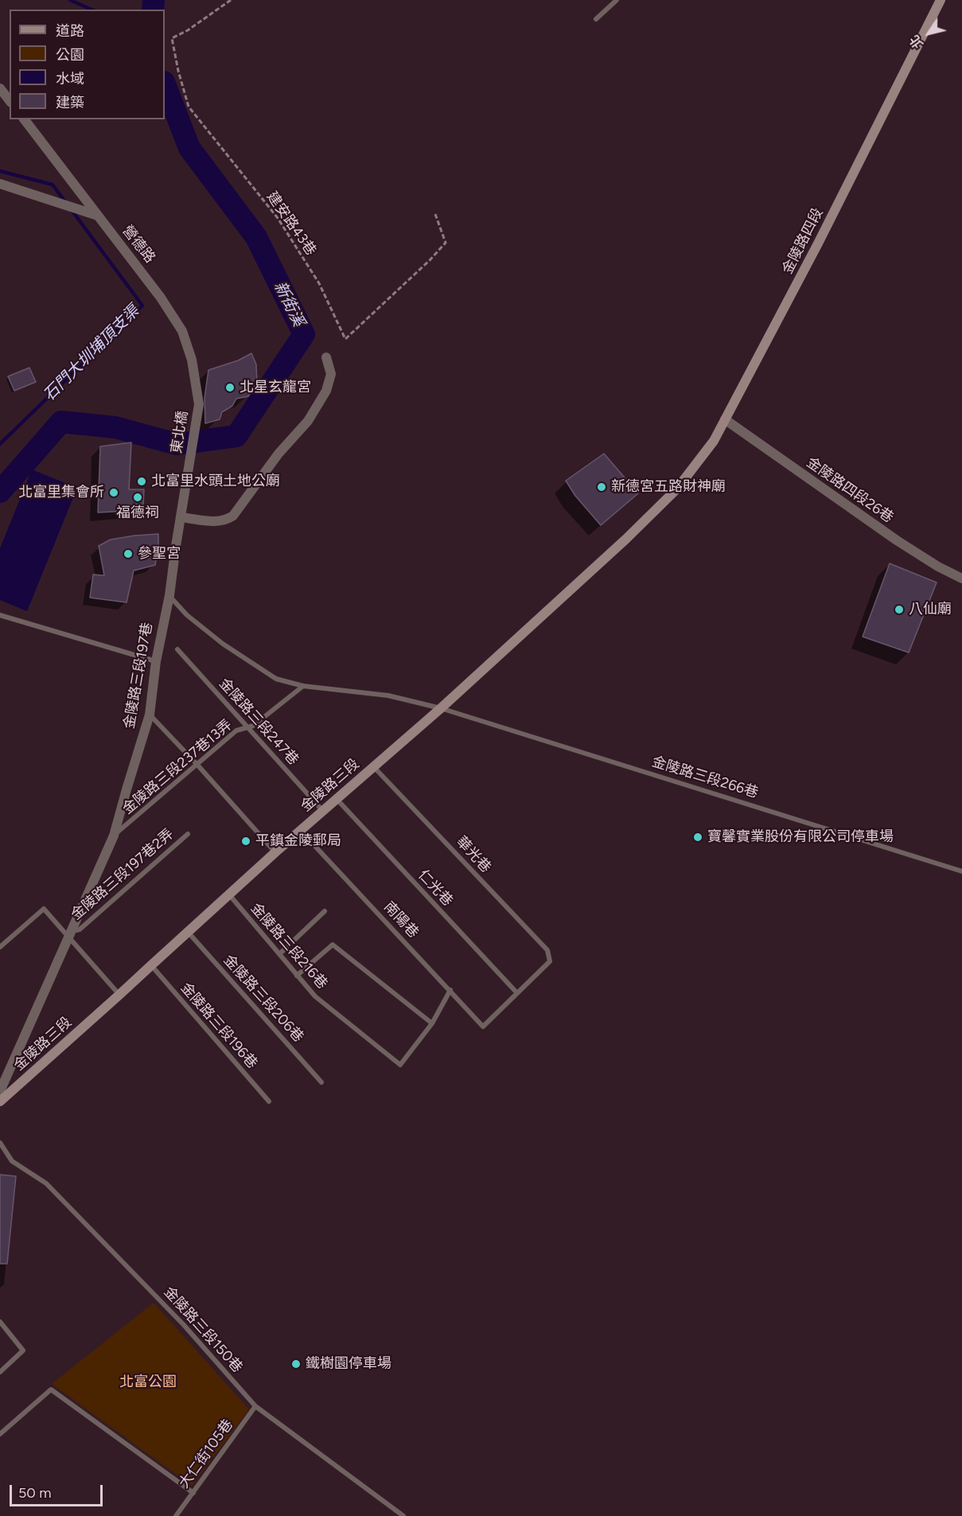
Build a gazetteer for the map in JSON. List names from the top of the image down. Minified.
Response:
{"streets":{"main road":["金陵路四段","金陵路三段"],"street":["營德路","東北橋","金陵路四段26巷","金陵路三段197巷"],"lane":["金陵路三段247巷","金陵路三段237巷13弄","金陵路三段266巷","華光巷","金陵路三段197巷2弄","仁光巷","南陽巷","金陵路三段216巷","金陵路三段206巷","金陵路三段196巷","金陵路三段150巷","大仁街105巷"],"path":["建安路43巷"]},"crossings":[["金陵路四段","金陵路四段26巷"],["金陵路四段","金陵路三段"],["營德路","東北橋"],["東北橋","金陵路三段197巷"],["金陵路三段197巷","金陵路三段237巷13弄"],["金陵路三段197巷","金陵路三段266巷"],["金陵路三段197巷","金陵路三段197巷2弄"],["金陵路三段247巷","金陵路三段237巷13弄"],["金陵路三段247巷","金陵路三段"],["金陵路三段237巷13弄","金陵路三段266巷"],["金陵路三段266巷","金陵路三段"],["金陵路三段","華光巷"],["金陵路三段","仁光巷"],["金陵路三段","南陽巷"],["金陵路三段","金陵路三段216巷"],["金陵路三段","金陵路三段206巷"],["金陵路三段","金陵路三段196巷"],["華光巷","仁光巷"],["華光巷","南陽巷"],["仁光巷","南陽巷"],["金陵路三段150巷","大仁街105巷"]],"water":["新街溪","石門大圳埔頂支渠"],"parks":["北富公園"],"places":["北星玄龍宮","北富里水頭土地公廟","新德宮五路財神廟","北富里集會所","福德祠","參聖宮","八仙廟","寶馨實業股份有限公司停車場","平鎮金陵郵局","鐵樹園停車場"],"legend":["道路","公園","水域","建築"],"scale_bar":"50 m","north":"bottom left"}
